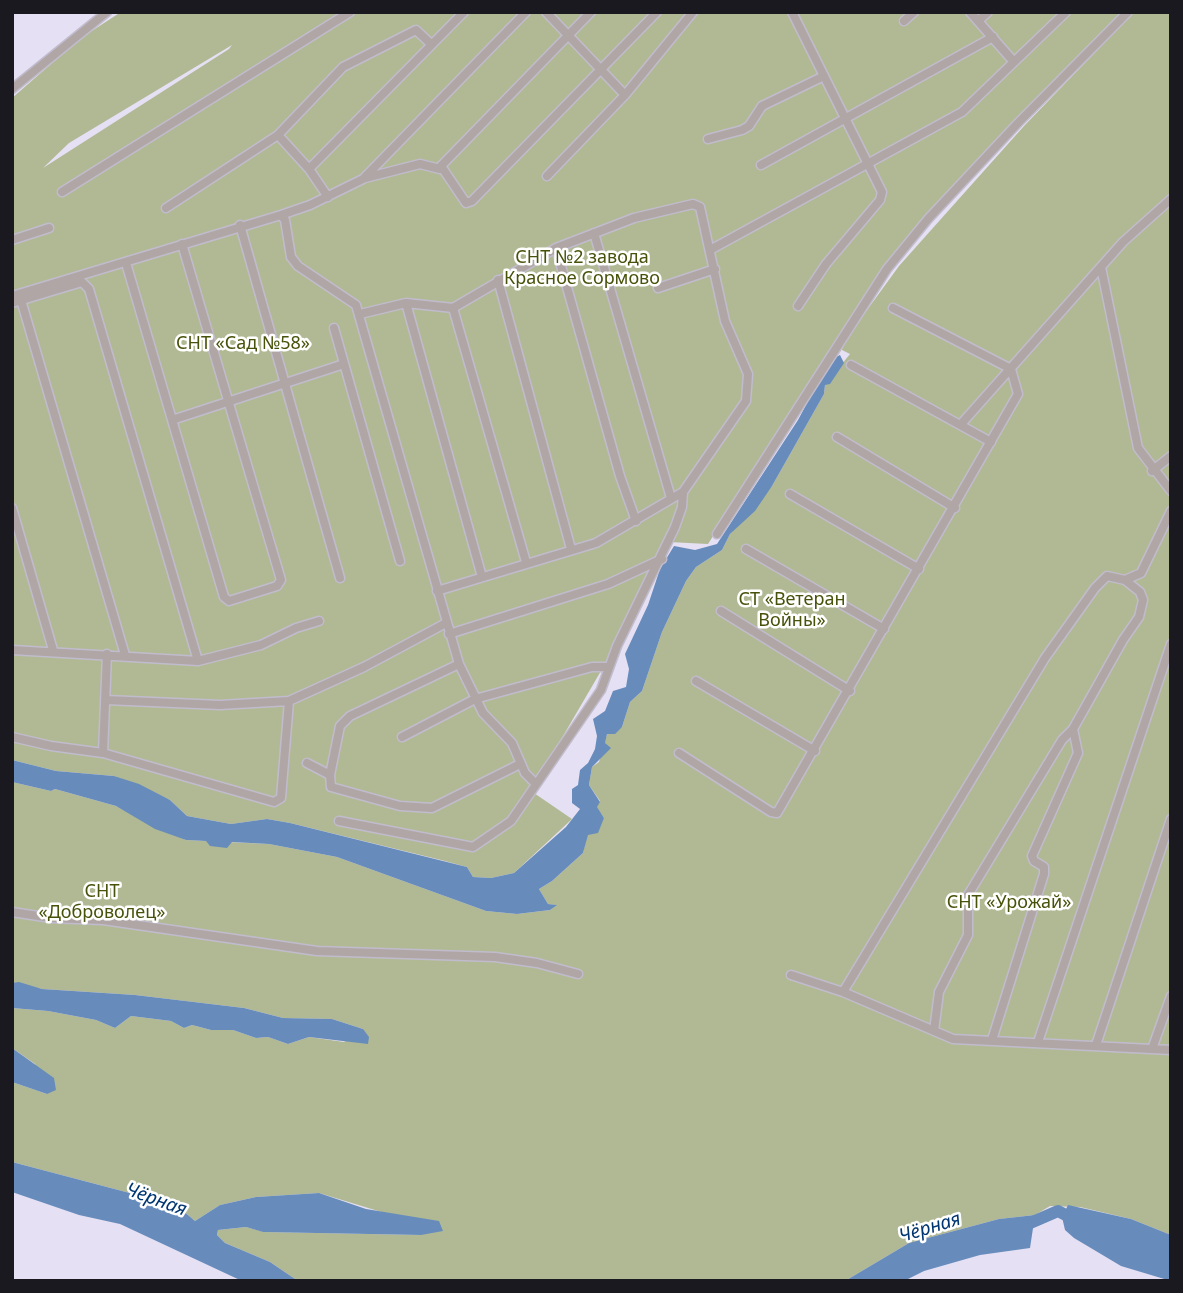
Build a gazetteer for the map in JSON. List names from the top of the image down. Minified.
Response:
{"water":["Чёрная"],"parks":["СНТ №2 завода Красное Сормово","СНТ «Сад №58»","СТ «Ветеран Войны»","СНТ «Доброволец»","СНТ «Урожай»"]}
